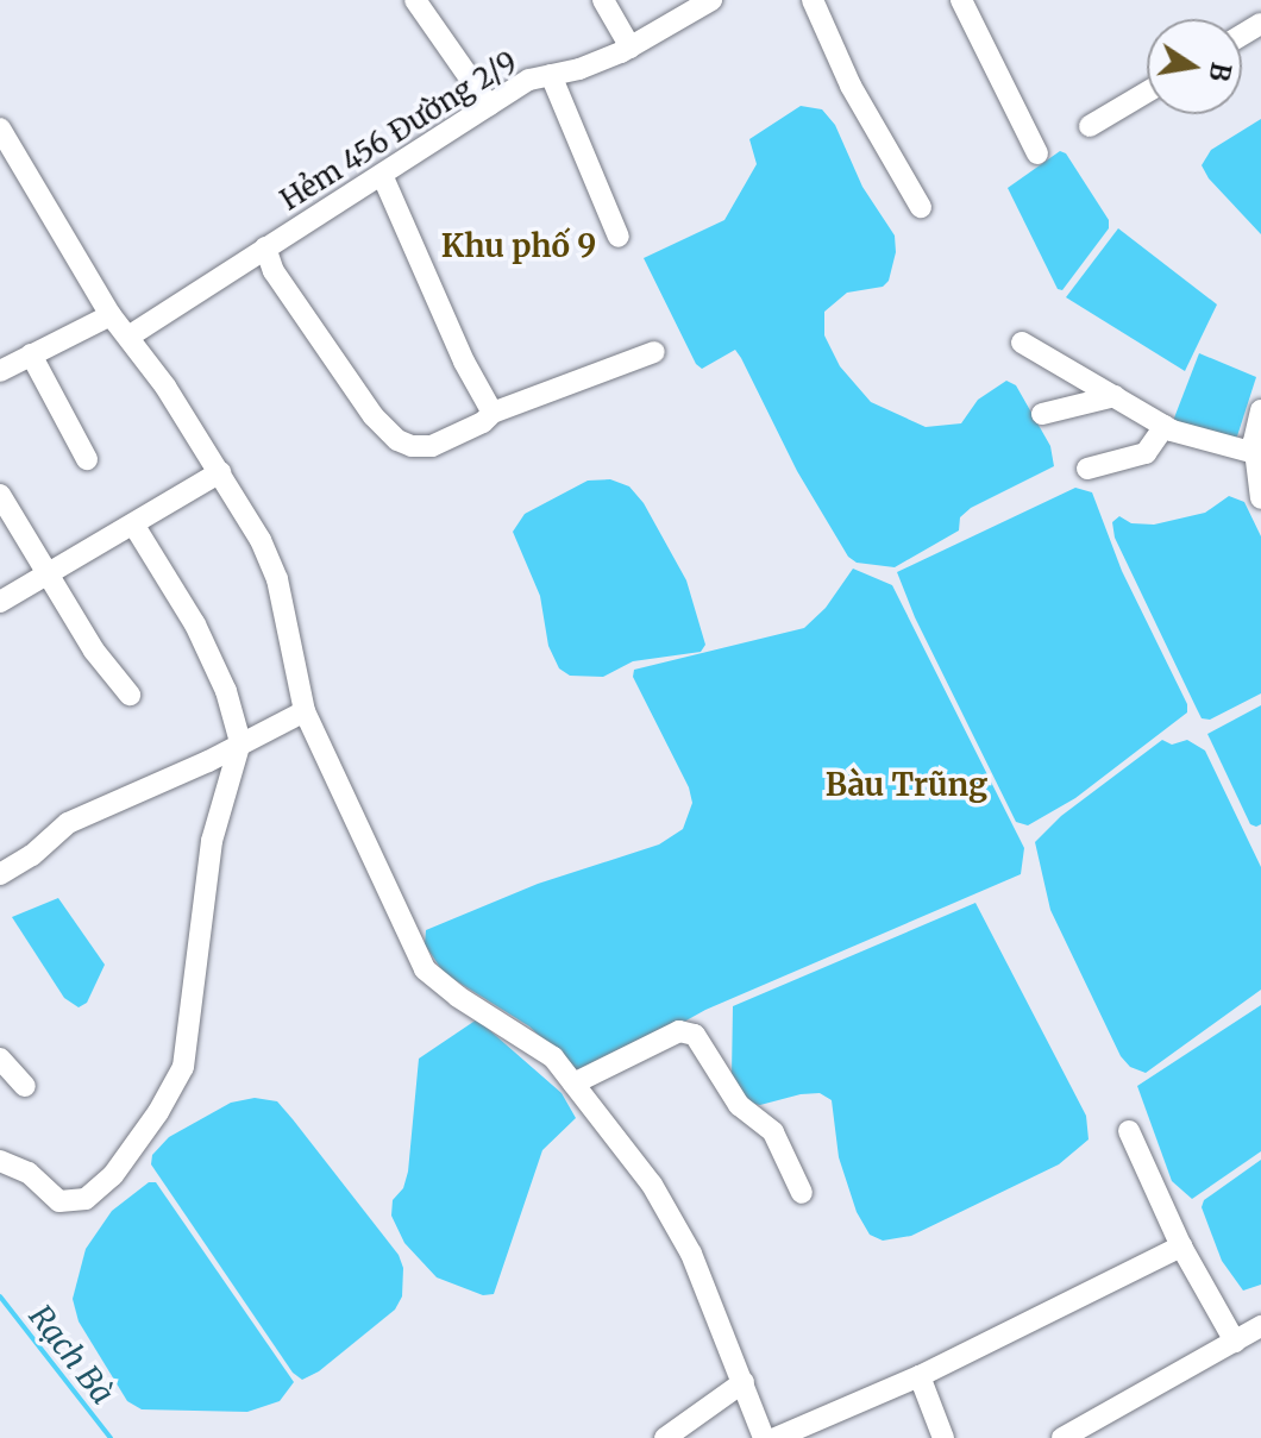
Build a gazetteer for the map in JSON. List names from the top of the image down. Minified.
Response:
{"streets":{"street":["Hẻm 456 Đường 2/9"]},"districts":["Khu phố 9","Bàu Trũng"],"water":["Rạch Bà"],"north":"right"}
